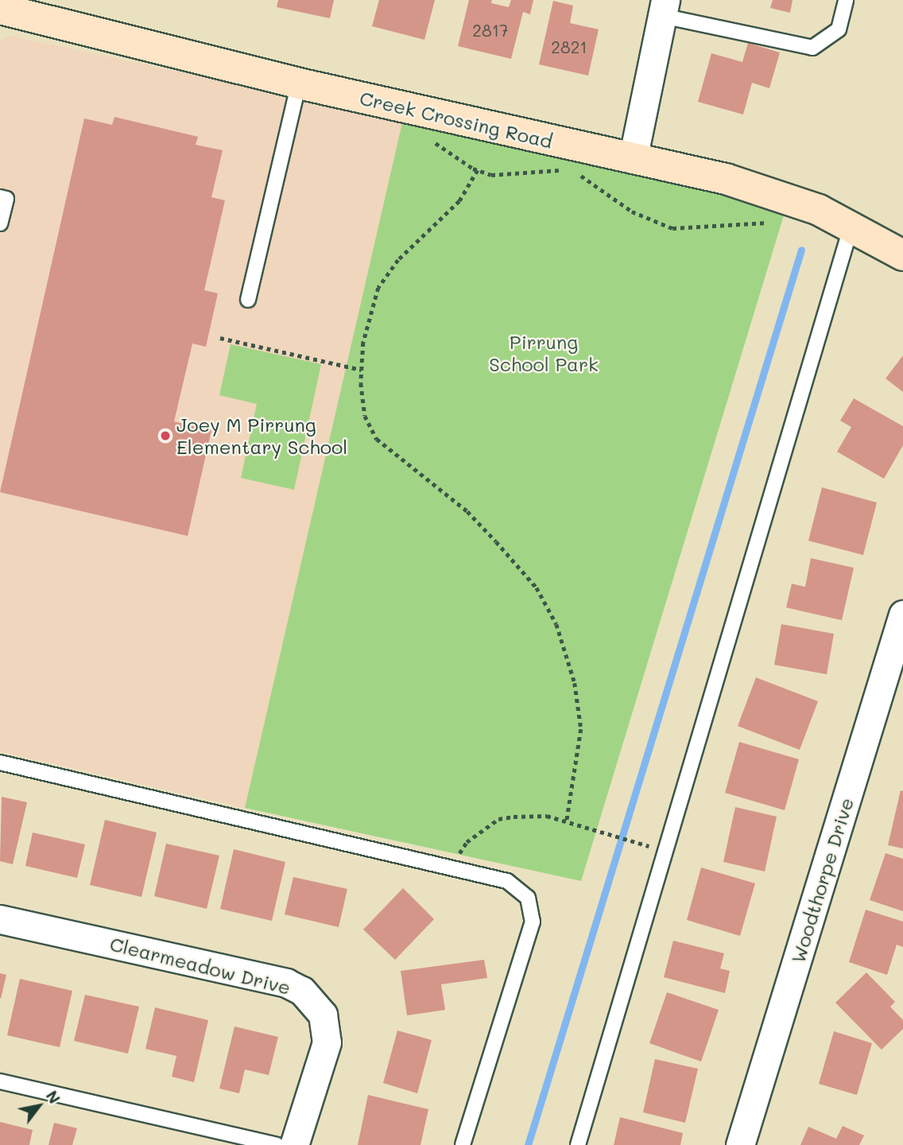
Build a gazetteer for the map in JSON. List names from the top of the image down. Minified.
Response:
{"streets":{"street":["Creek Crossing Road","Woodthorpe Drive","Clearmeadow Drive"]},"parks":["Pirrung School Park"],"places":["Joey M Pirrung Elementary School"],"house_numbers":["2817","2821"],"north":"top right"}
